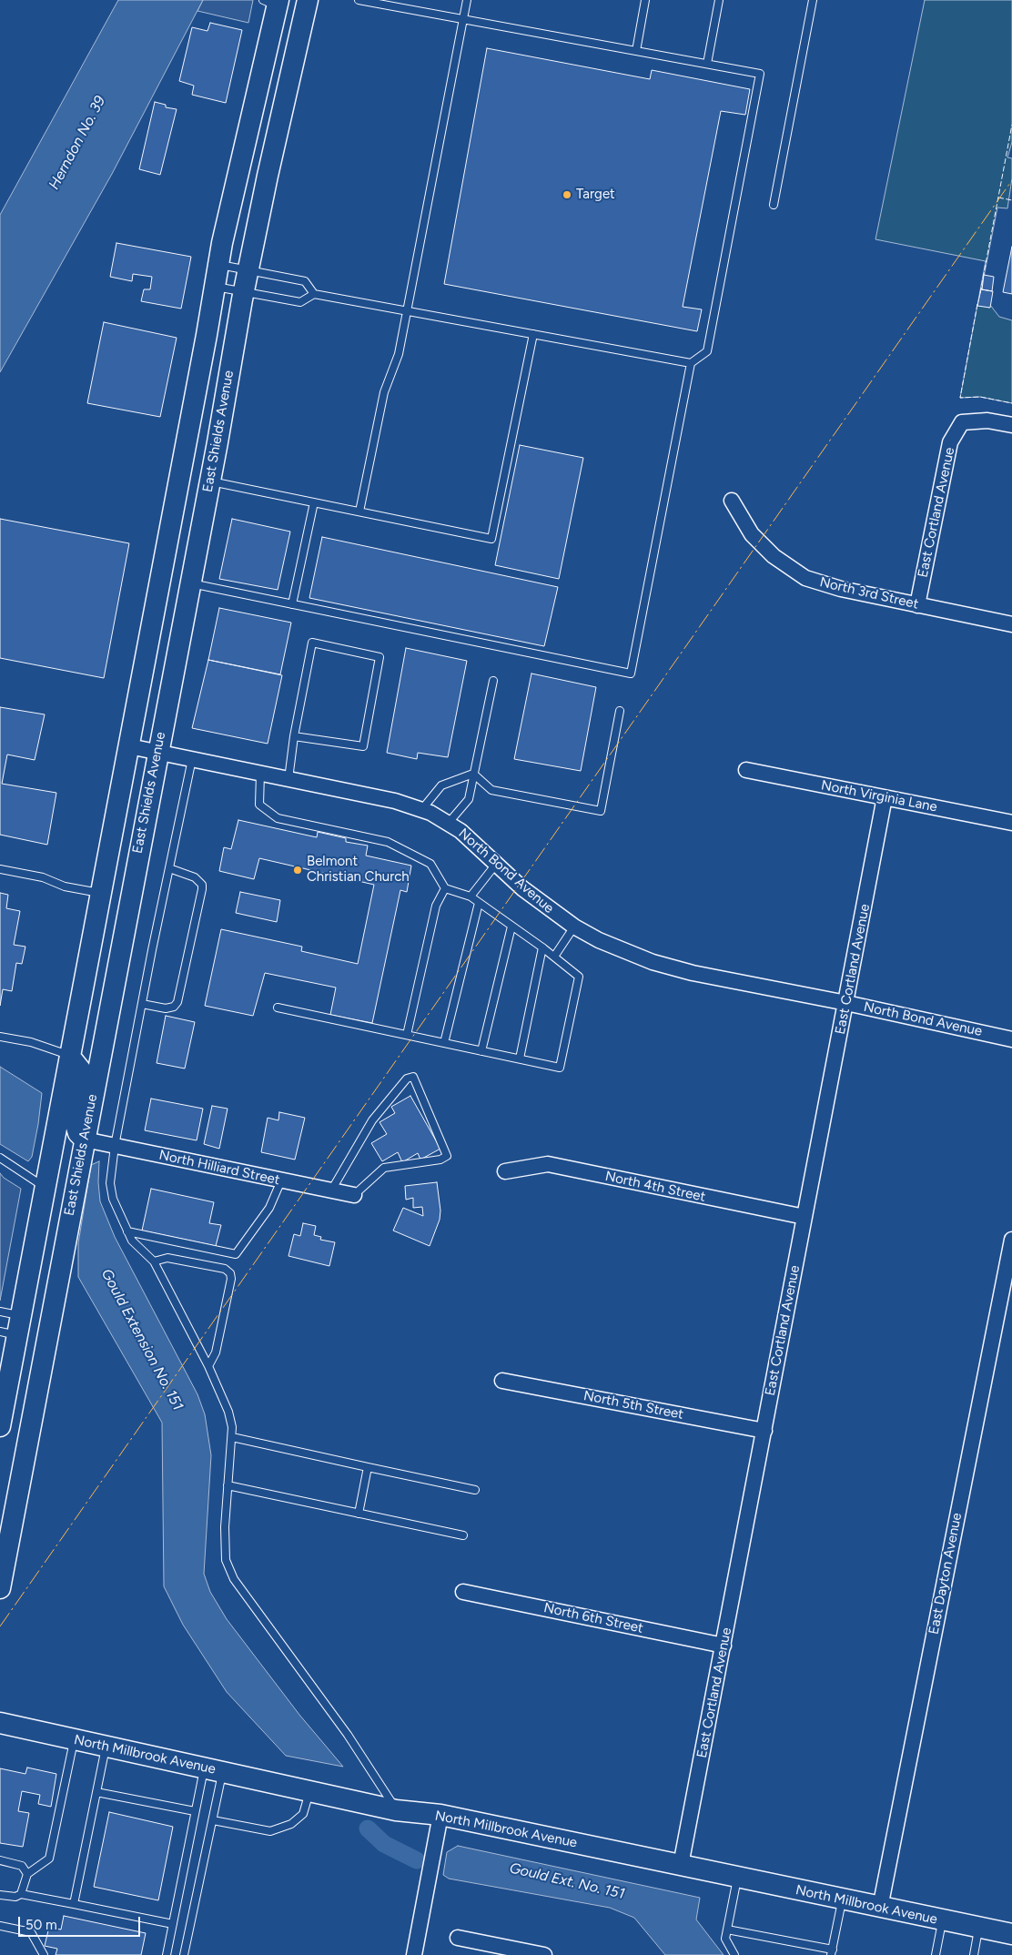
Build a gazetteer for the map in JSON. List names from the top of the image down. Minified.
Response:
{"streets":{"main road":["East Shields Avenue","North Millbrook Avenue"],"street":["East Cortland Avenue","North 3rd Street","North Virginia Lane","North Bond Avenue","North Hilliard Street","North 4th Street","North 5th Street","East Dayton Avenue","North 6th Street"]},"crossings":[["East Shields Avenue","North Bond Avenue"],["East Shields Avenue","North Hilliard Street"],["East Cortland Avenue","North 3rd Street"],["East Cortland Avenue","North Virginia Lane"],["East Cortland Avenue","North Bond Avenue"],["East Cortland Avenue","North 4th Street"],["East Cortland Avenue","North 5th Street"],["East Cortland Avenue","North 6th Street"],["East Cortland Avenue","North Millbrook Avenue"],["East Dayton Avenue","North Millbrook Avenue"]],"water":["Herndon No. 39","Gould Extension No. 151","Gould Ext. No. 151"],"places":["Target","Belmont Christian Church"],"scale_bar":"50 m"}
